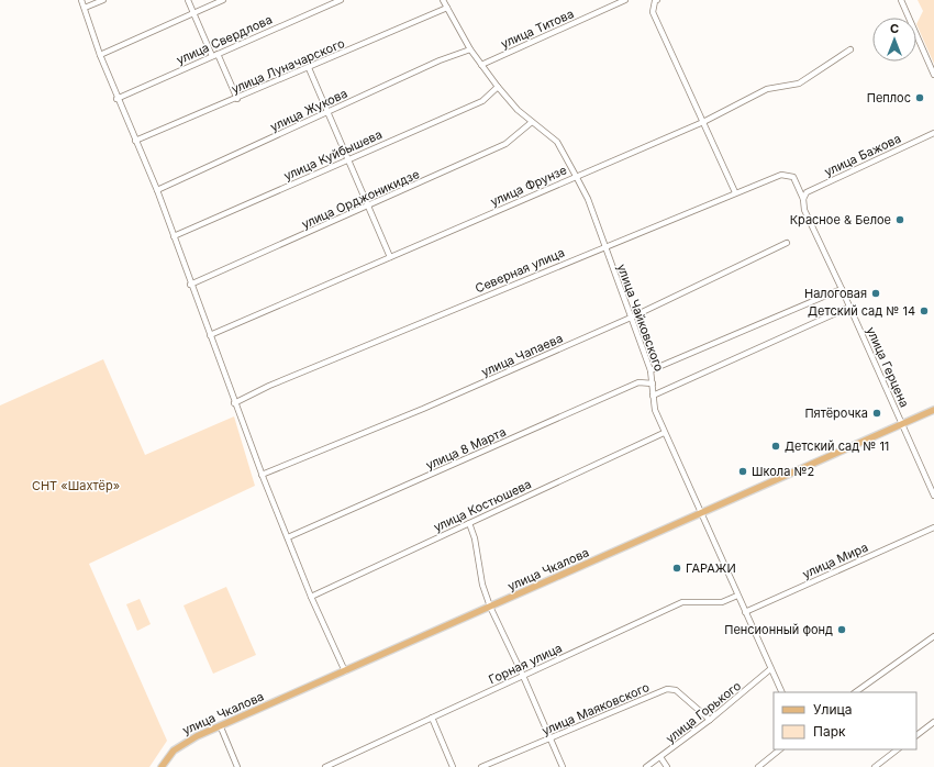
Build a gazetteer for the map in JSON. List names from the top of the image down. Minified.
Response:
{"streets":{"main road":["улица Чкалова"],"street":["улица Титова","улица Свердлова","улица Луначарского","улица Жукова","улица Куйбышева","улица Бажова","улица Фрунзе","улица Орджоникидзе","Северная улица","улица Чайковского","улица Чапаева","улица Герцена","улица 8 Марта","улица Костюшева","улица Мира","Горная улица","улица Маяковского","улица Горького"]},"crossings":[["улица Титова","улица Чайковского"],["улица Луначарского","улица Чайковского"],["улица Жукова","улица Чайковского"],["улица Куйбышева","улица Чайковского"],["улица Бажова","Северная улица"],["улица Бажова","улица Герцена"],["улица Фрунзе","улица Чайковского"],["улица Орджоникидзе","улица Чайковского"],["Северная улица","улица Чайковского"],["Северная улица","улица Герцена"],["улица Чайковского","улица Чапаева"],["улица Чайковского","улица 8 Марта"],["улица Чайковского","улица Костюшева"],["улица Чайковского","улица Мира"],["улица Чайковского","улица Чкалова"],["улица Чайковского","Горная улица"],["улица Чайковского","улица Горького"],["улица Герцена","улица Чкалова"],["улица Маяковского","улица Горького"]],"parks":["СНТ «Шахтёр»"],"places":["Пеплос","Красное & Белое","Налоговая","Детский сад № 14","Пятёрочка","Детский сад № 11","Школа №2","ГАРАЖИ","Пенсионный фонд"],"legend":["Улица","Парк"],"north":"top"}
